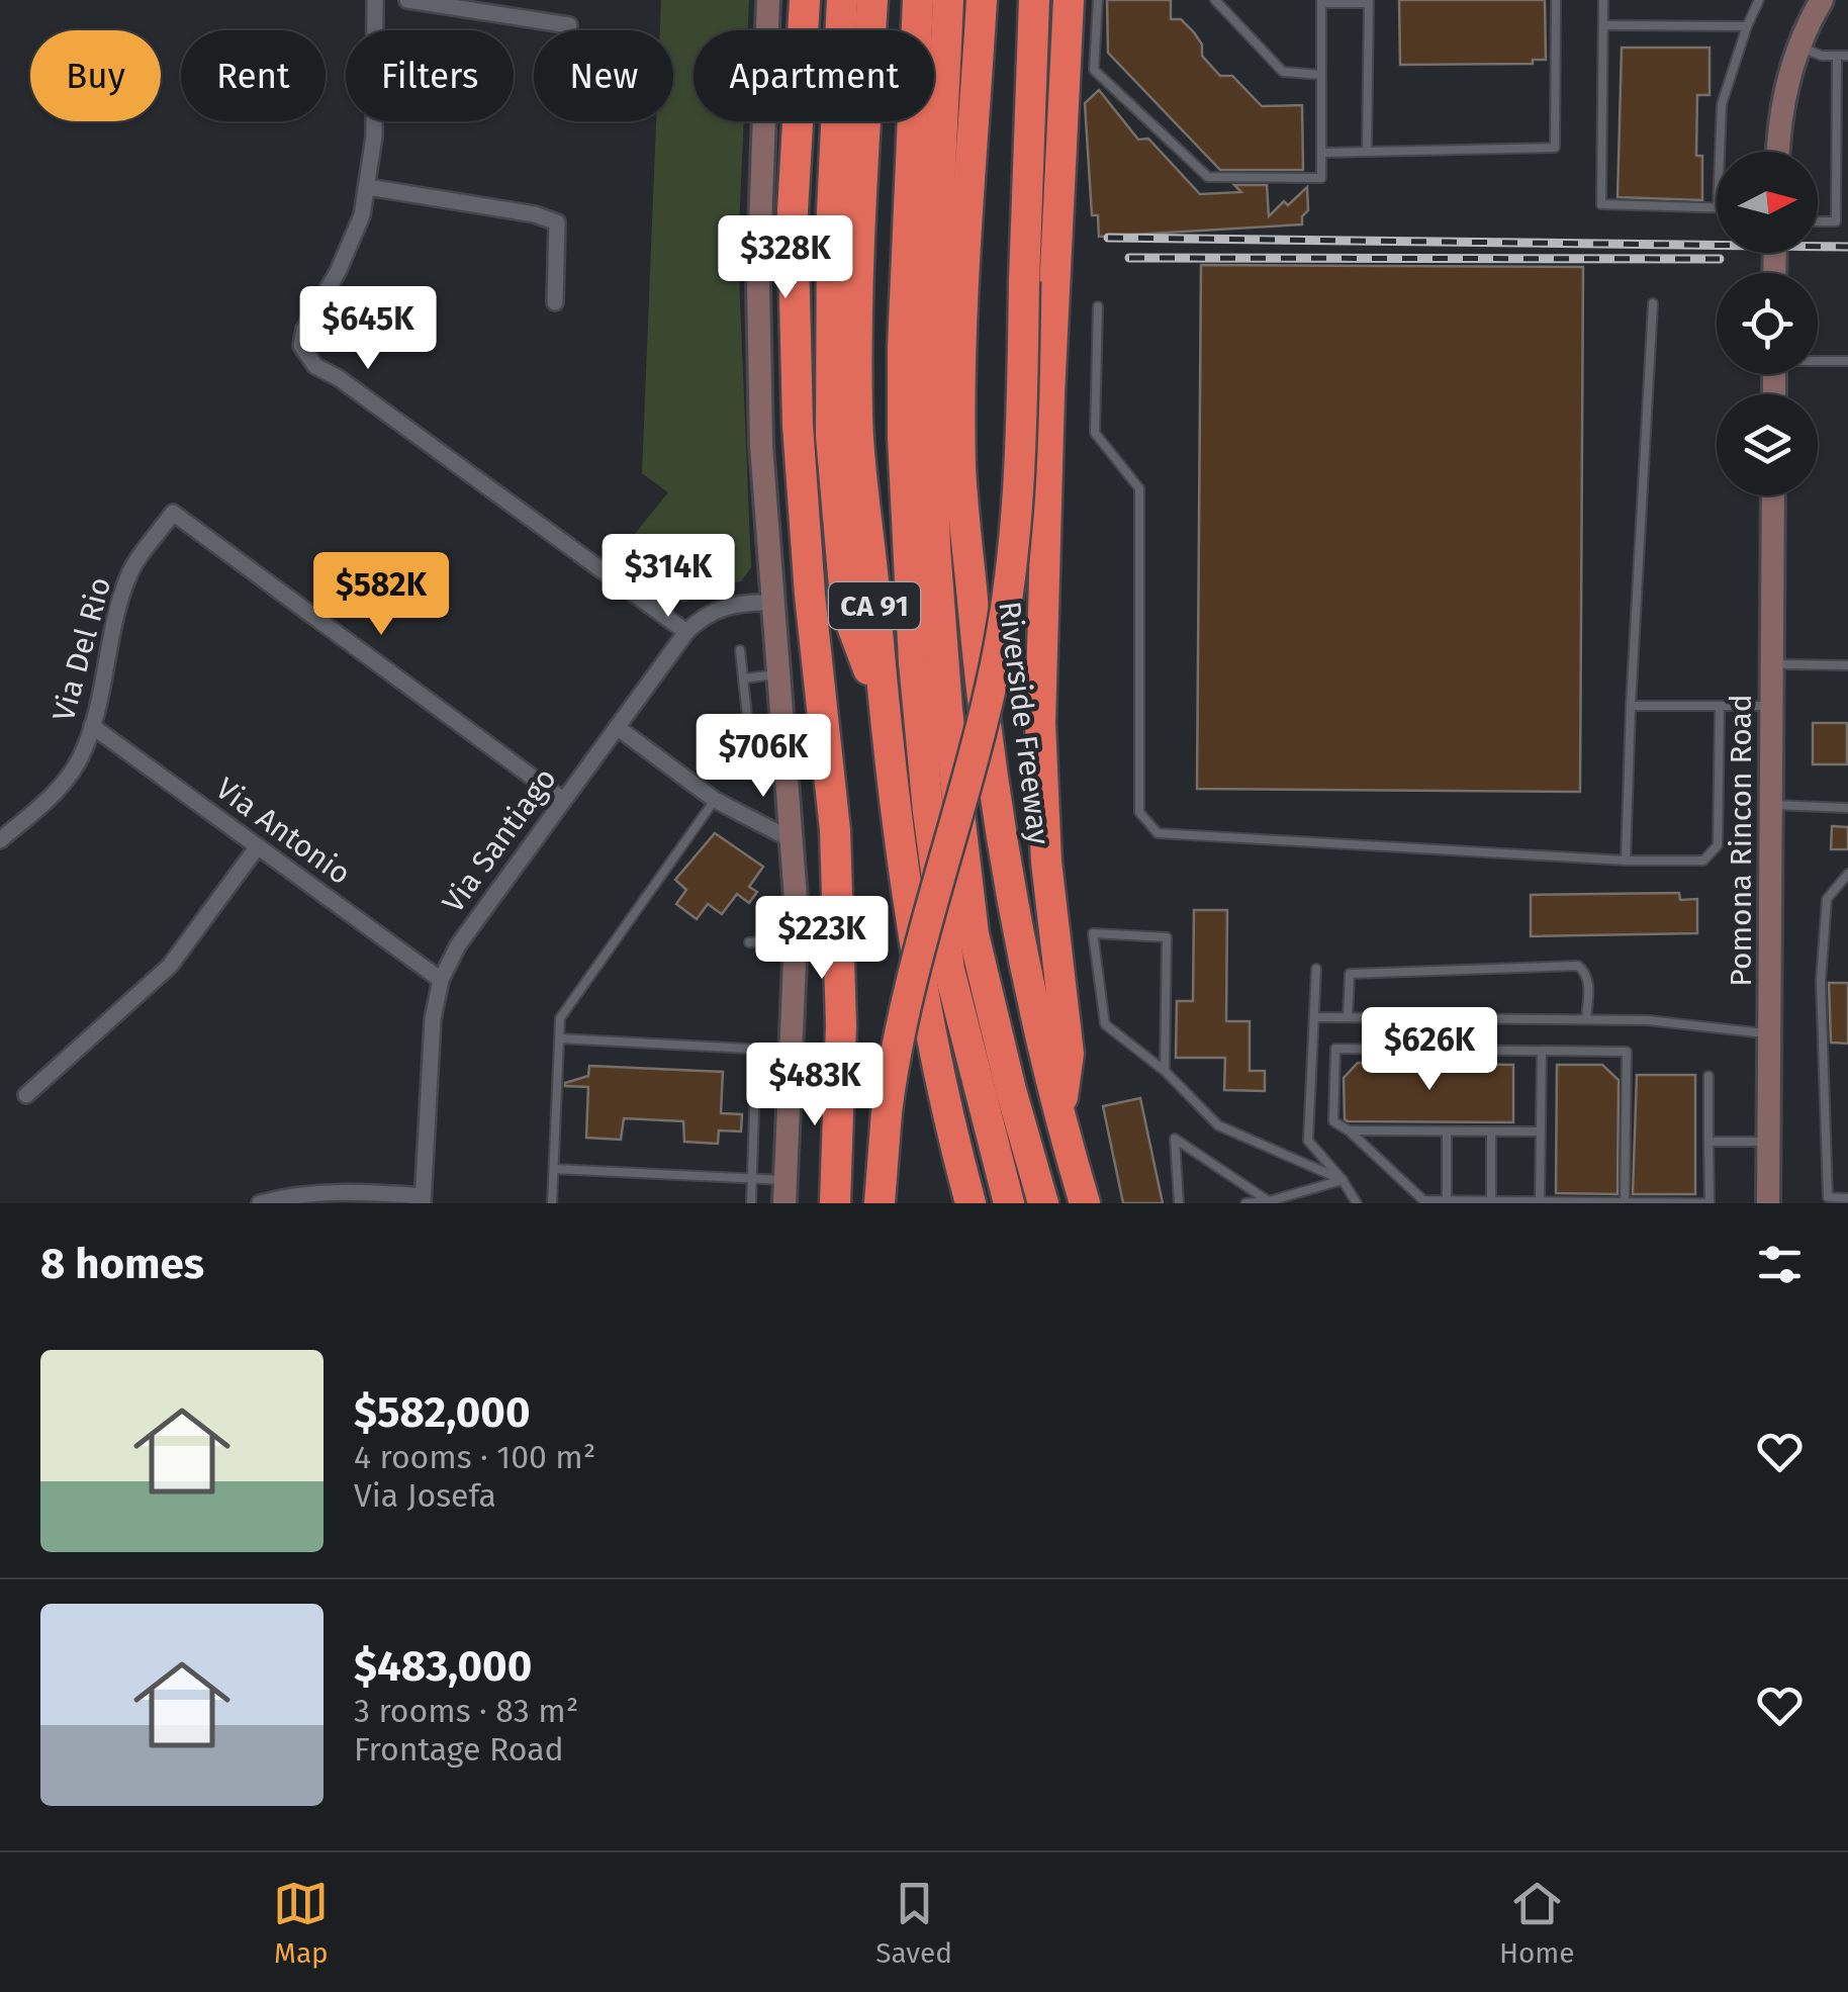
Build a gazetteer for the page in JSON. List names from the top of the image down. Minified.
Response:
{"streets":{"highway":["CA 91","Riverside Freeway"],"main road":["Pomona Rincon Road"],"street":["Via Del Rio","Via Antonio","Via Santiago"]},"crossings":[["Via Del Rio","Via Antonio"],["Via Del Rio","Via Santiago"],["Via Antonio","Via Santiago"]],"north":"right","page":{"chip":["Buy","Rent","Filters","New","Apartment"],"price":["$328K","$645K","$314K","$582K","$706K","$223K","$626K","$483K"],"heading":"8 homes","list":[{"name":"$582,000","note":"4 rooms · 100 m² · Via Josefa"},{"name":"$483,000","note":"3 rooms · 83 m² · Frontage Road"}],"tabs":["Map","Saved","Home"]}}
